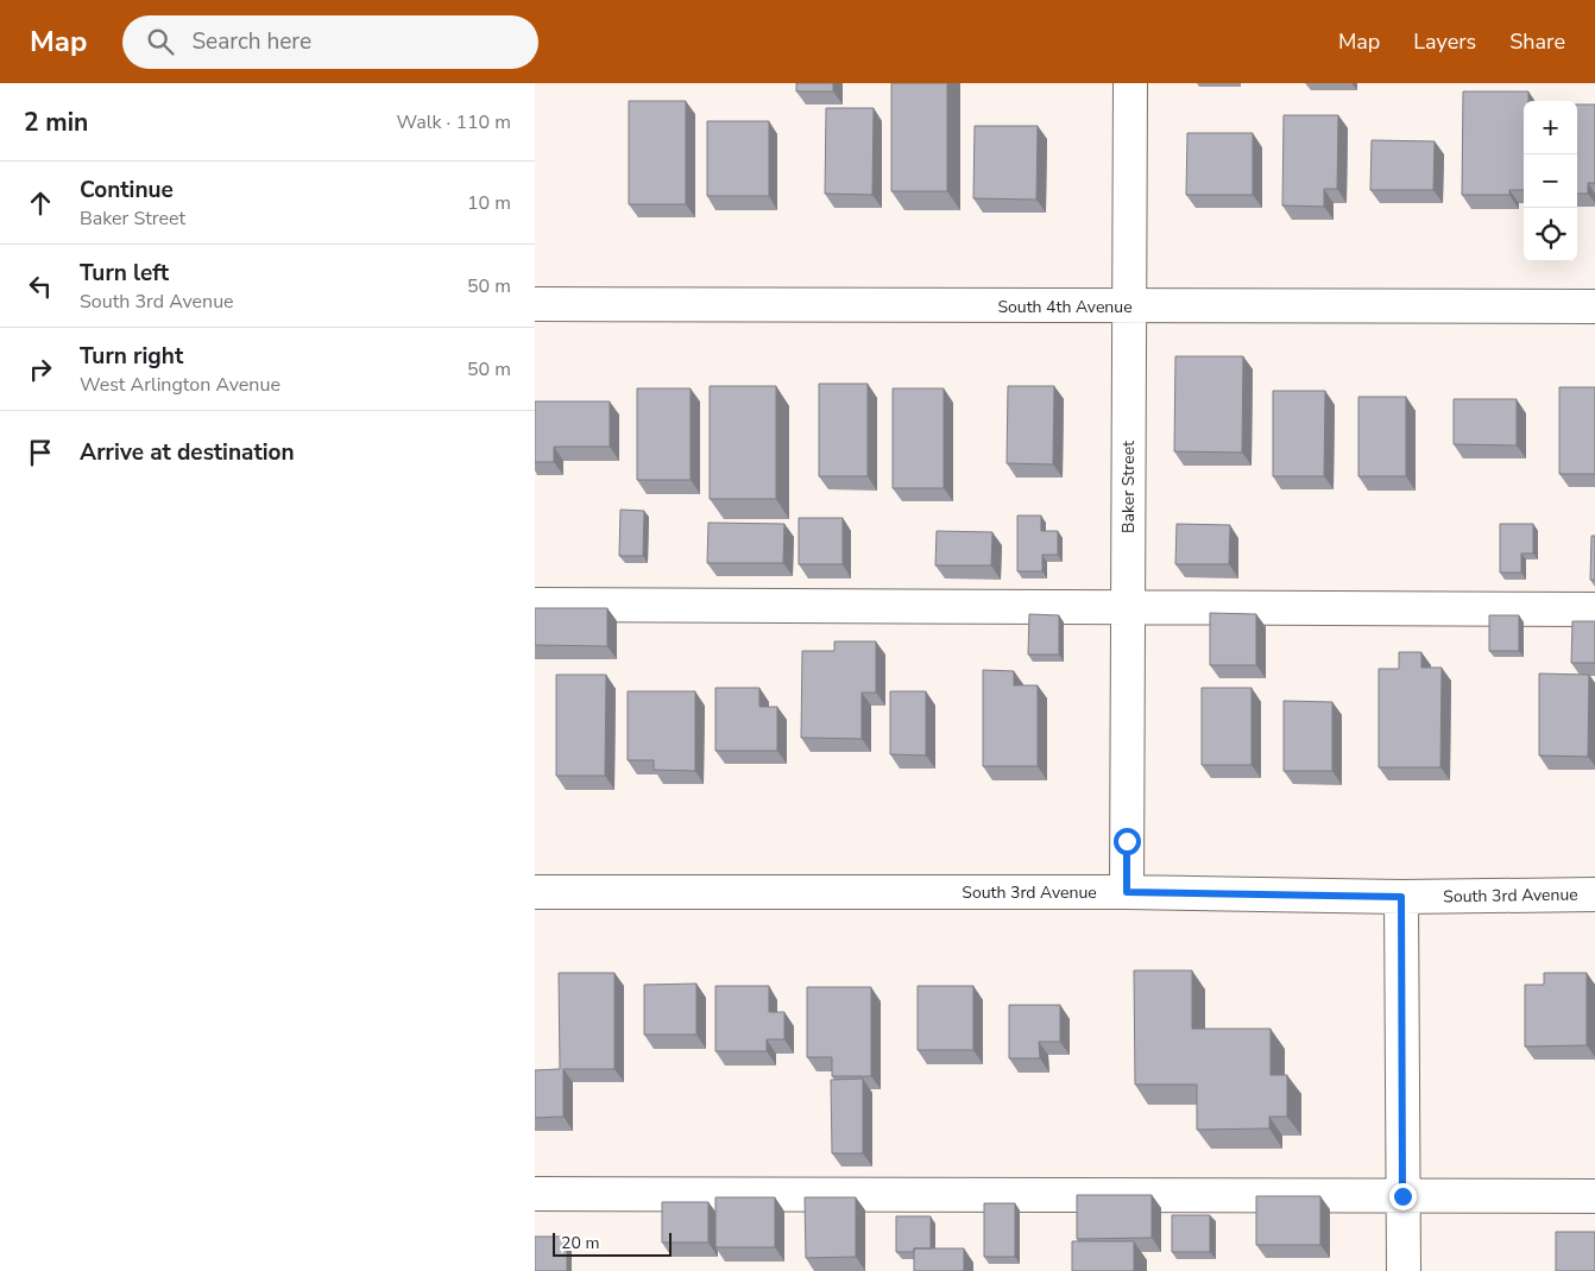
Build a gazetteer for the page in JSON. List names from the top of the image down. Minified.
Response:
{"streets":{"street":["South 4th Avenue","Baker Street","South 3rd Avenue"]},"crossings":[["South 4th Avenue","Baker Street"],["Baker Street","South 3rd Avenue"]],"scale_bar":"20 m","page":{"header":"Map","search":"Search here","nav":["Map","Layers","Share"],"heading":["2 min","Walk · 110 m"],"map_buttons":["+","−"],"list":[["Continue","Baker Street","10 m"],["Turn left","South 3rd Avenue","50 m"],["Turn right","West Arlington Avenue","50 m"],"Arrive at destination"],"scale":"20 m"}}
